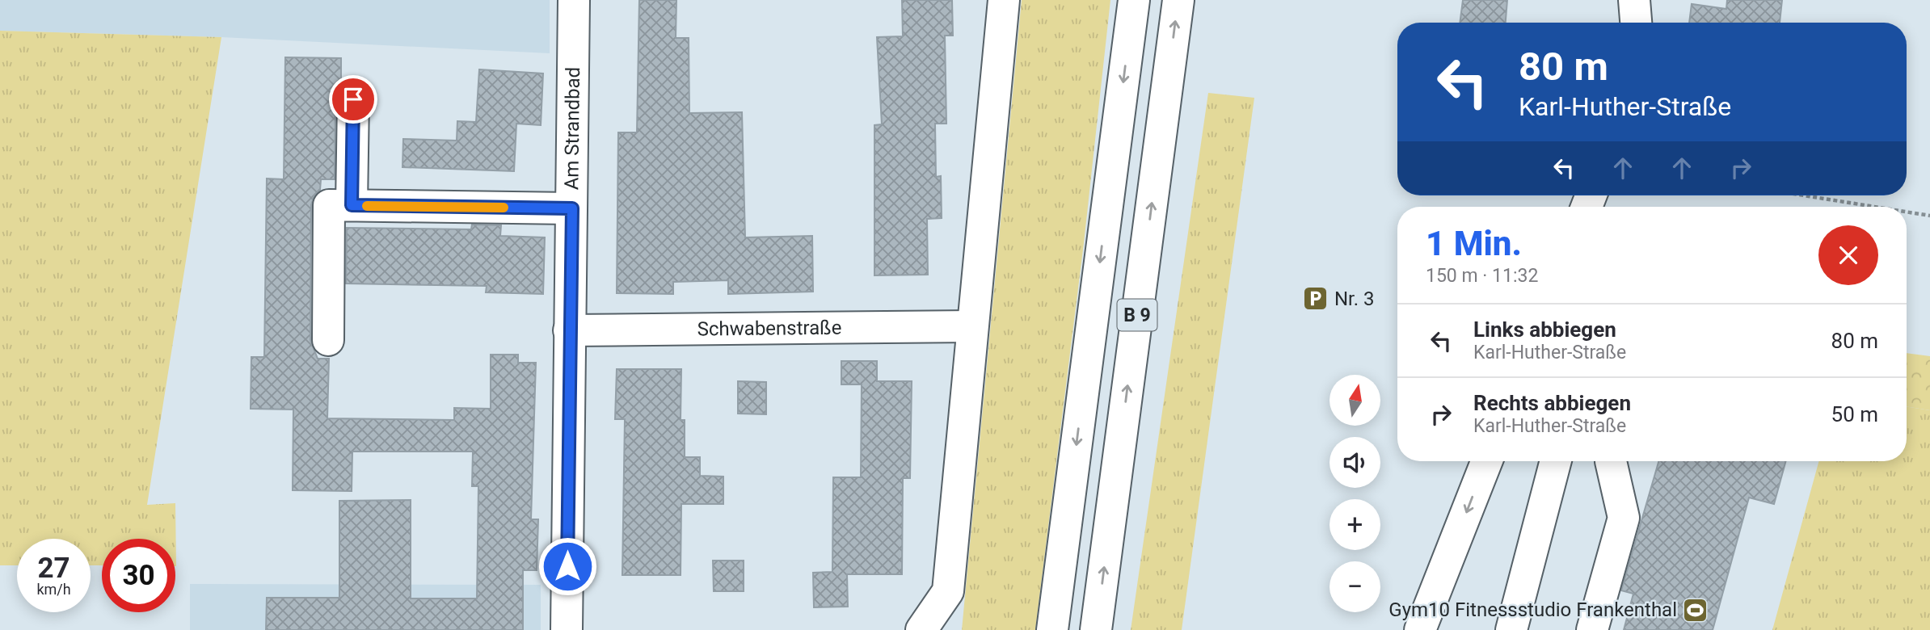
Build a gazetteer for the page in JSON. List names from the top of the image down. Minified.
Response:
{"streets":{"main road":["Am Strandbad","B 9","Schwabenstraße"]},"crossings":[["Am Strandbad","Schwabenstraße"]],"places":{"parking":["Nr. 3"],"sports":["Gym10 Fitnessstudio Frankenthal"]},"north":"top","page":{"turn":["80 m","Karl-Huther-Straße"],"heading":["1 Min.","150 m · 11:32"],"list":[{"name":"Links abbiegen","note":"Karl-Huther-Straße","value":"80 m"},{"name":"Rechts abbiegen","note":"Karl-Huther-Straße","value":"50 m"}],"map_buttons":["+","−"],"speed":"27 km/h","limit":"30"}}
